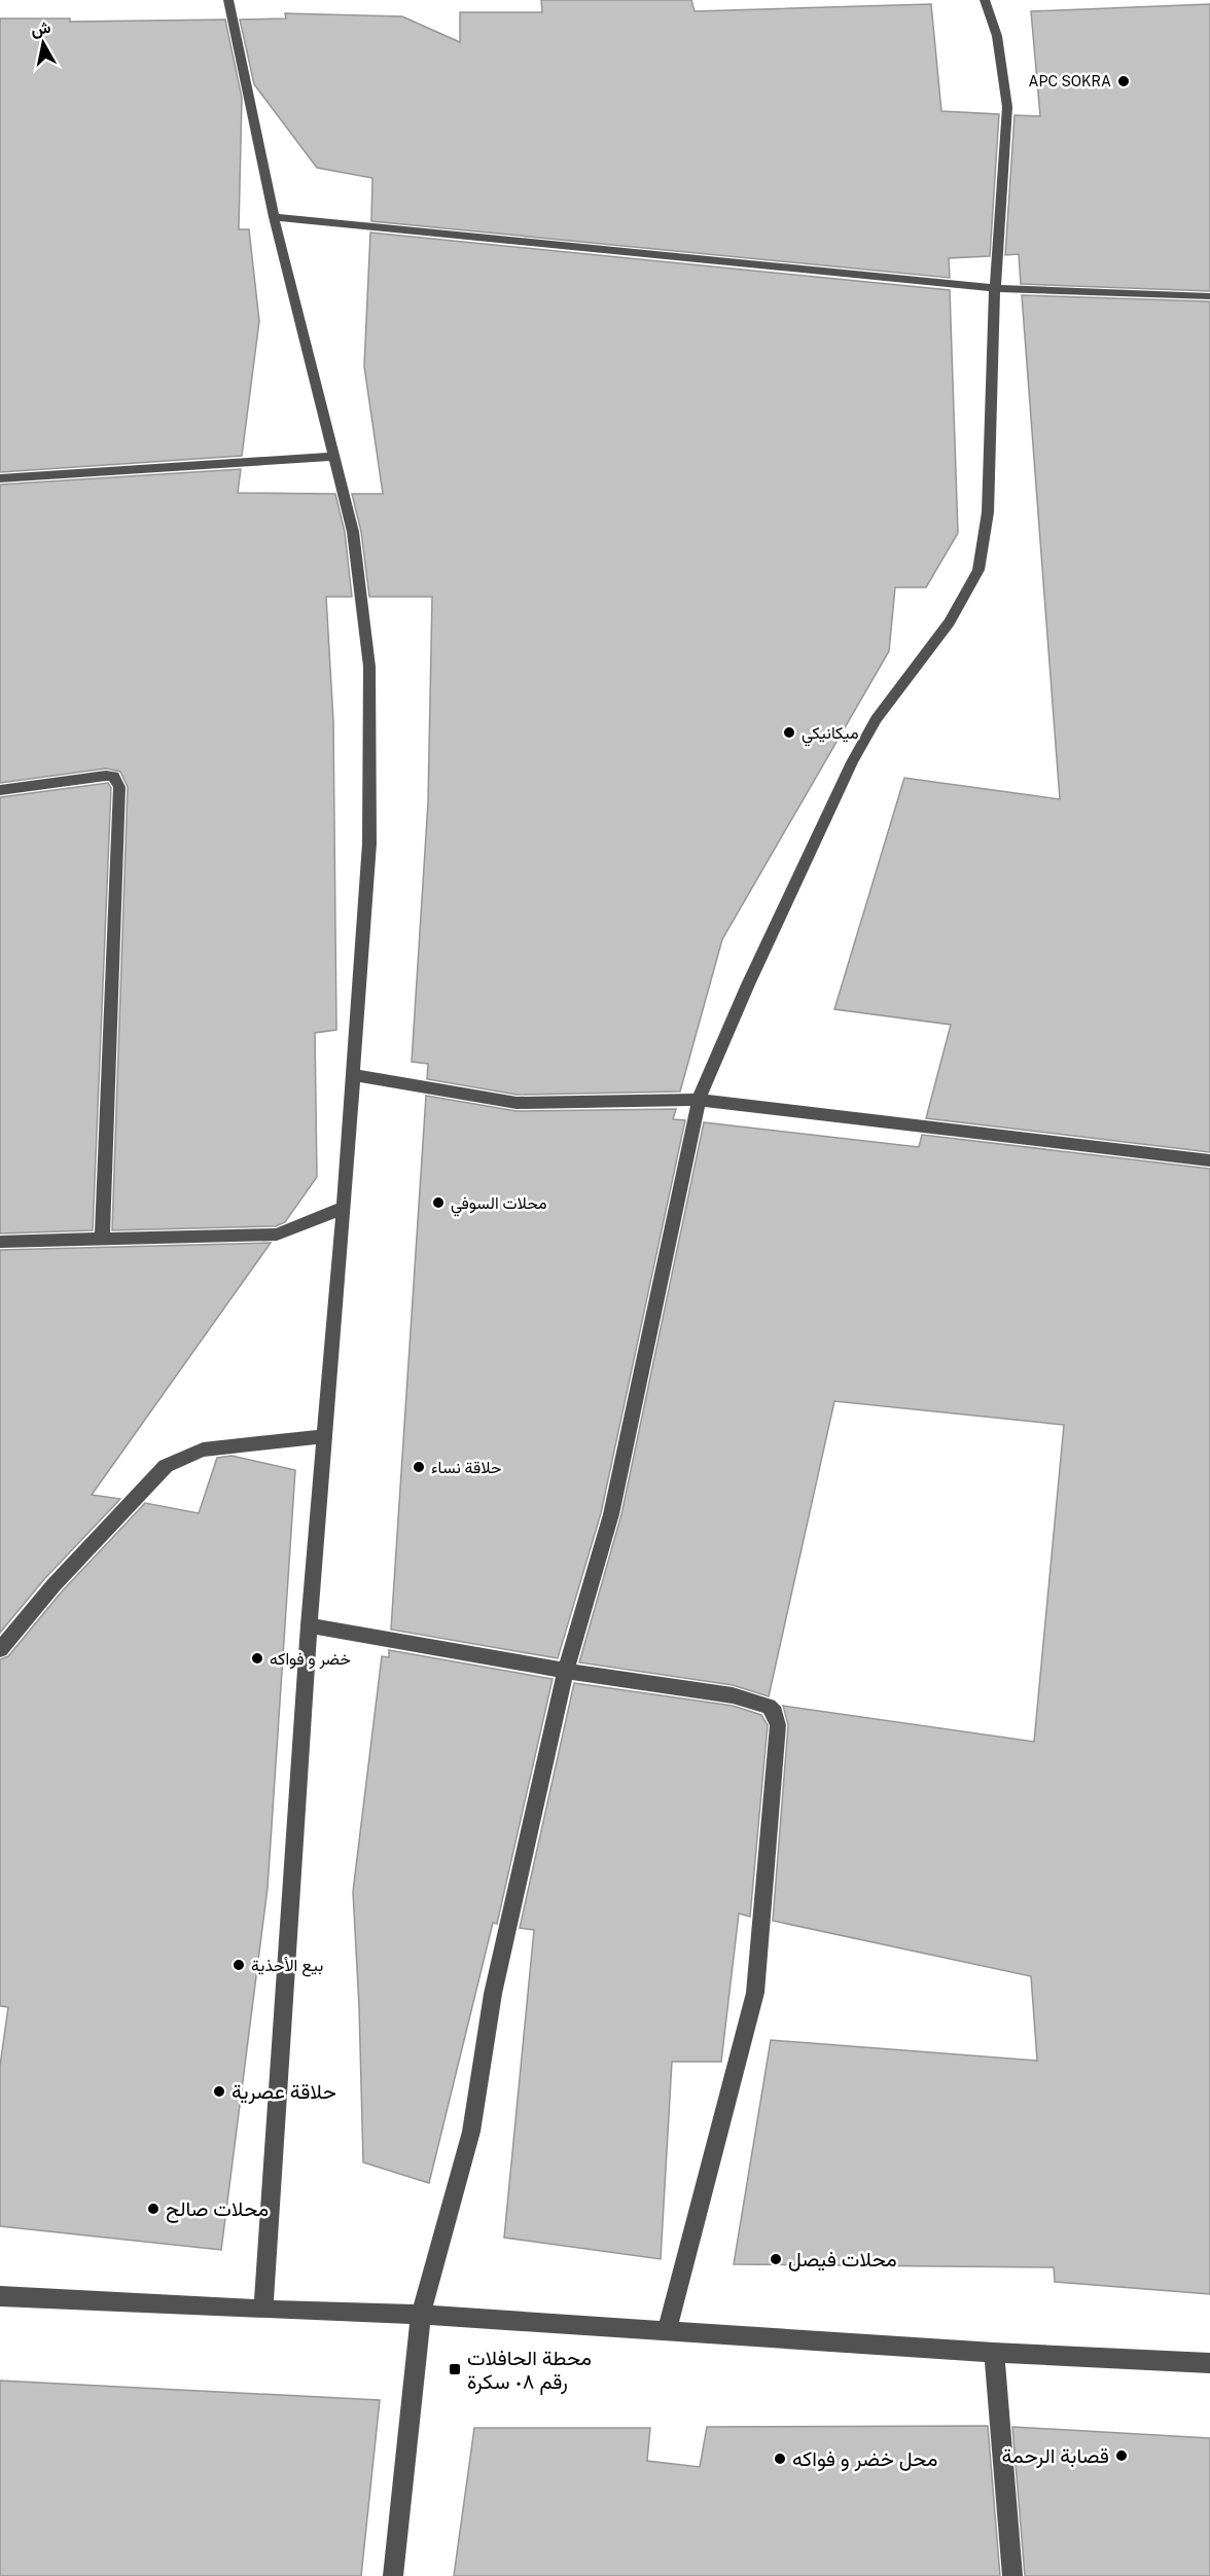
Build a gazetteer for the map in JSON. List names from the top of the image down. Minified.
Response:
{"places":{"other":["APC SOKRA","ميكانيكي","محلات السوفي","حلاقة نساء","خضر و فواكه","بيع الأحذية","حلاقة عصرية","محلات صالح","محلات فيصل","قصابة الرحمة","محل خضر و فواكه"],"transit":["محطة الحافلات رقم ٠٨ سكرة"]},"north":"top"}
